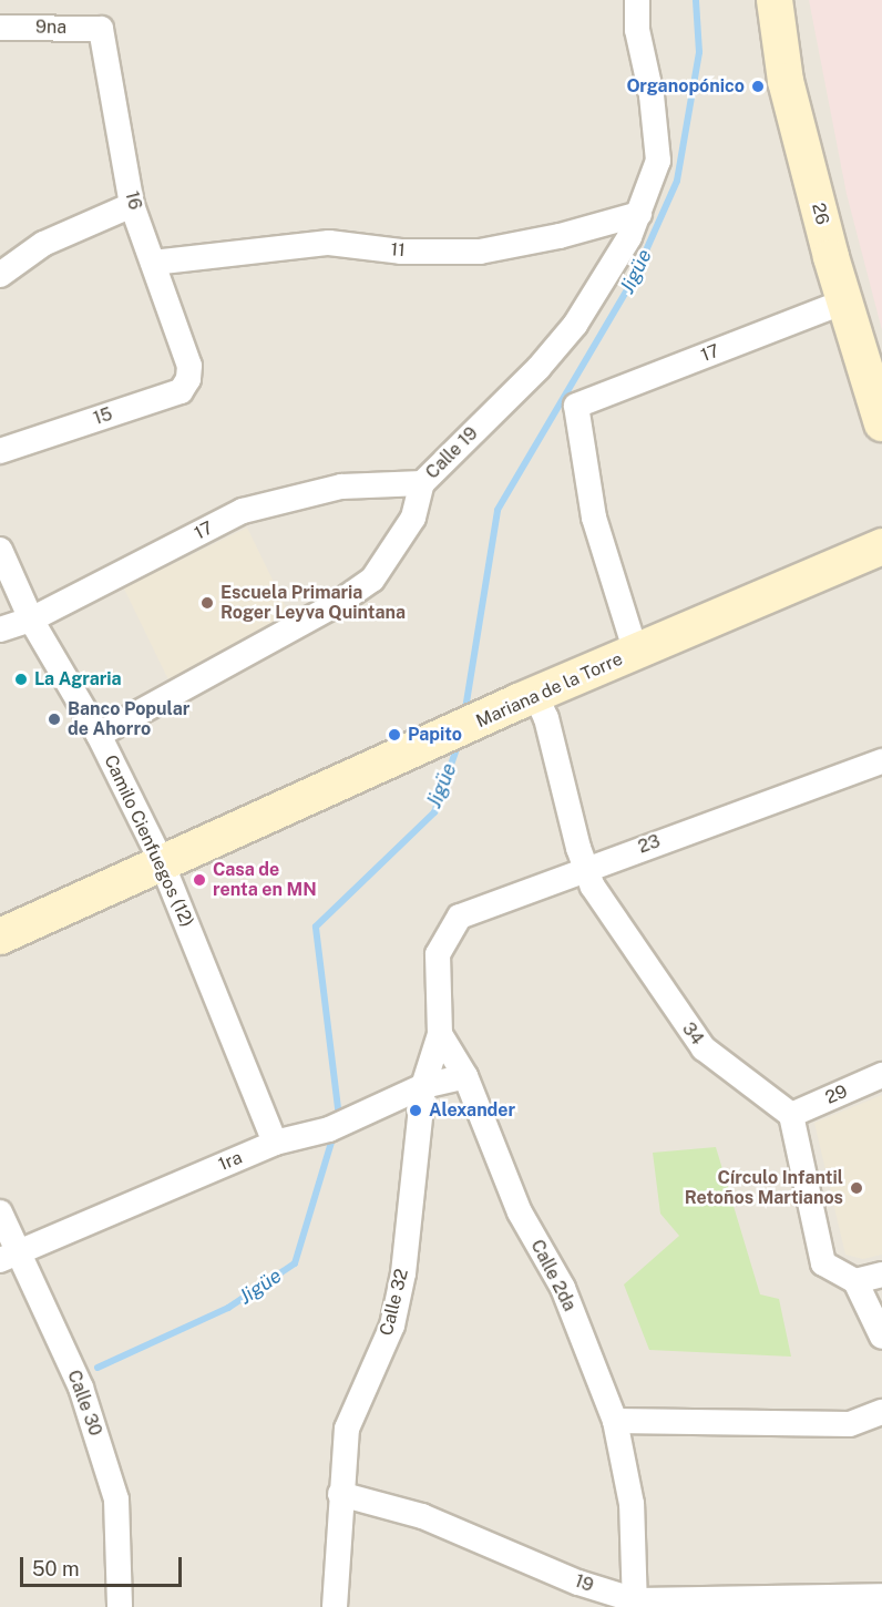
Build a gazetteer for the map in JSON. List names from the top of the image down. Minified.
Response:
{"streets":{"street":["9na","16","26","11","17","15","Calle 19","Mariana de la Torre","Camilo Cienfuegos (12)","23","34","29","1ra","Calle 2da","Calle 32","Calle 30","19"]},"crossings":[["9na","16"],["16","11"],["16","15"],["26","17"],["11","Calle 19"],["17","Calle 19"],["17","Mariana de la Torre"],["17","Camilo Cienfuegos (12)"],["Calle 19","Camilo Cienfuegos (12)"],["Mariana de la Torre","Camilo Cienfuegos (12)"],["Mariana de la Torre","34"],["Camilo Cienfuegos (12)","1ra"],["23","34"],["23","Calle 2da"],["34","29"],["1ra","Calle 2da"],["1ra","Calle 32"],["1ra","Calle 30"],["Calle 2da","Calle 32"],["Calle 2da","19"],["Calle 32","19"]],"water":["Jigüe"],"places":["Organopónico","Escuela Primaria Roger Leyva Quintana","La Agraria","Banco Popular de Ahorro","Papito","Casa de renta en MN","Alexander","Círculo Infantil Retoños Martianos"],"scale_bar":"50 m"}
